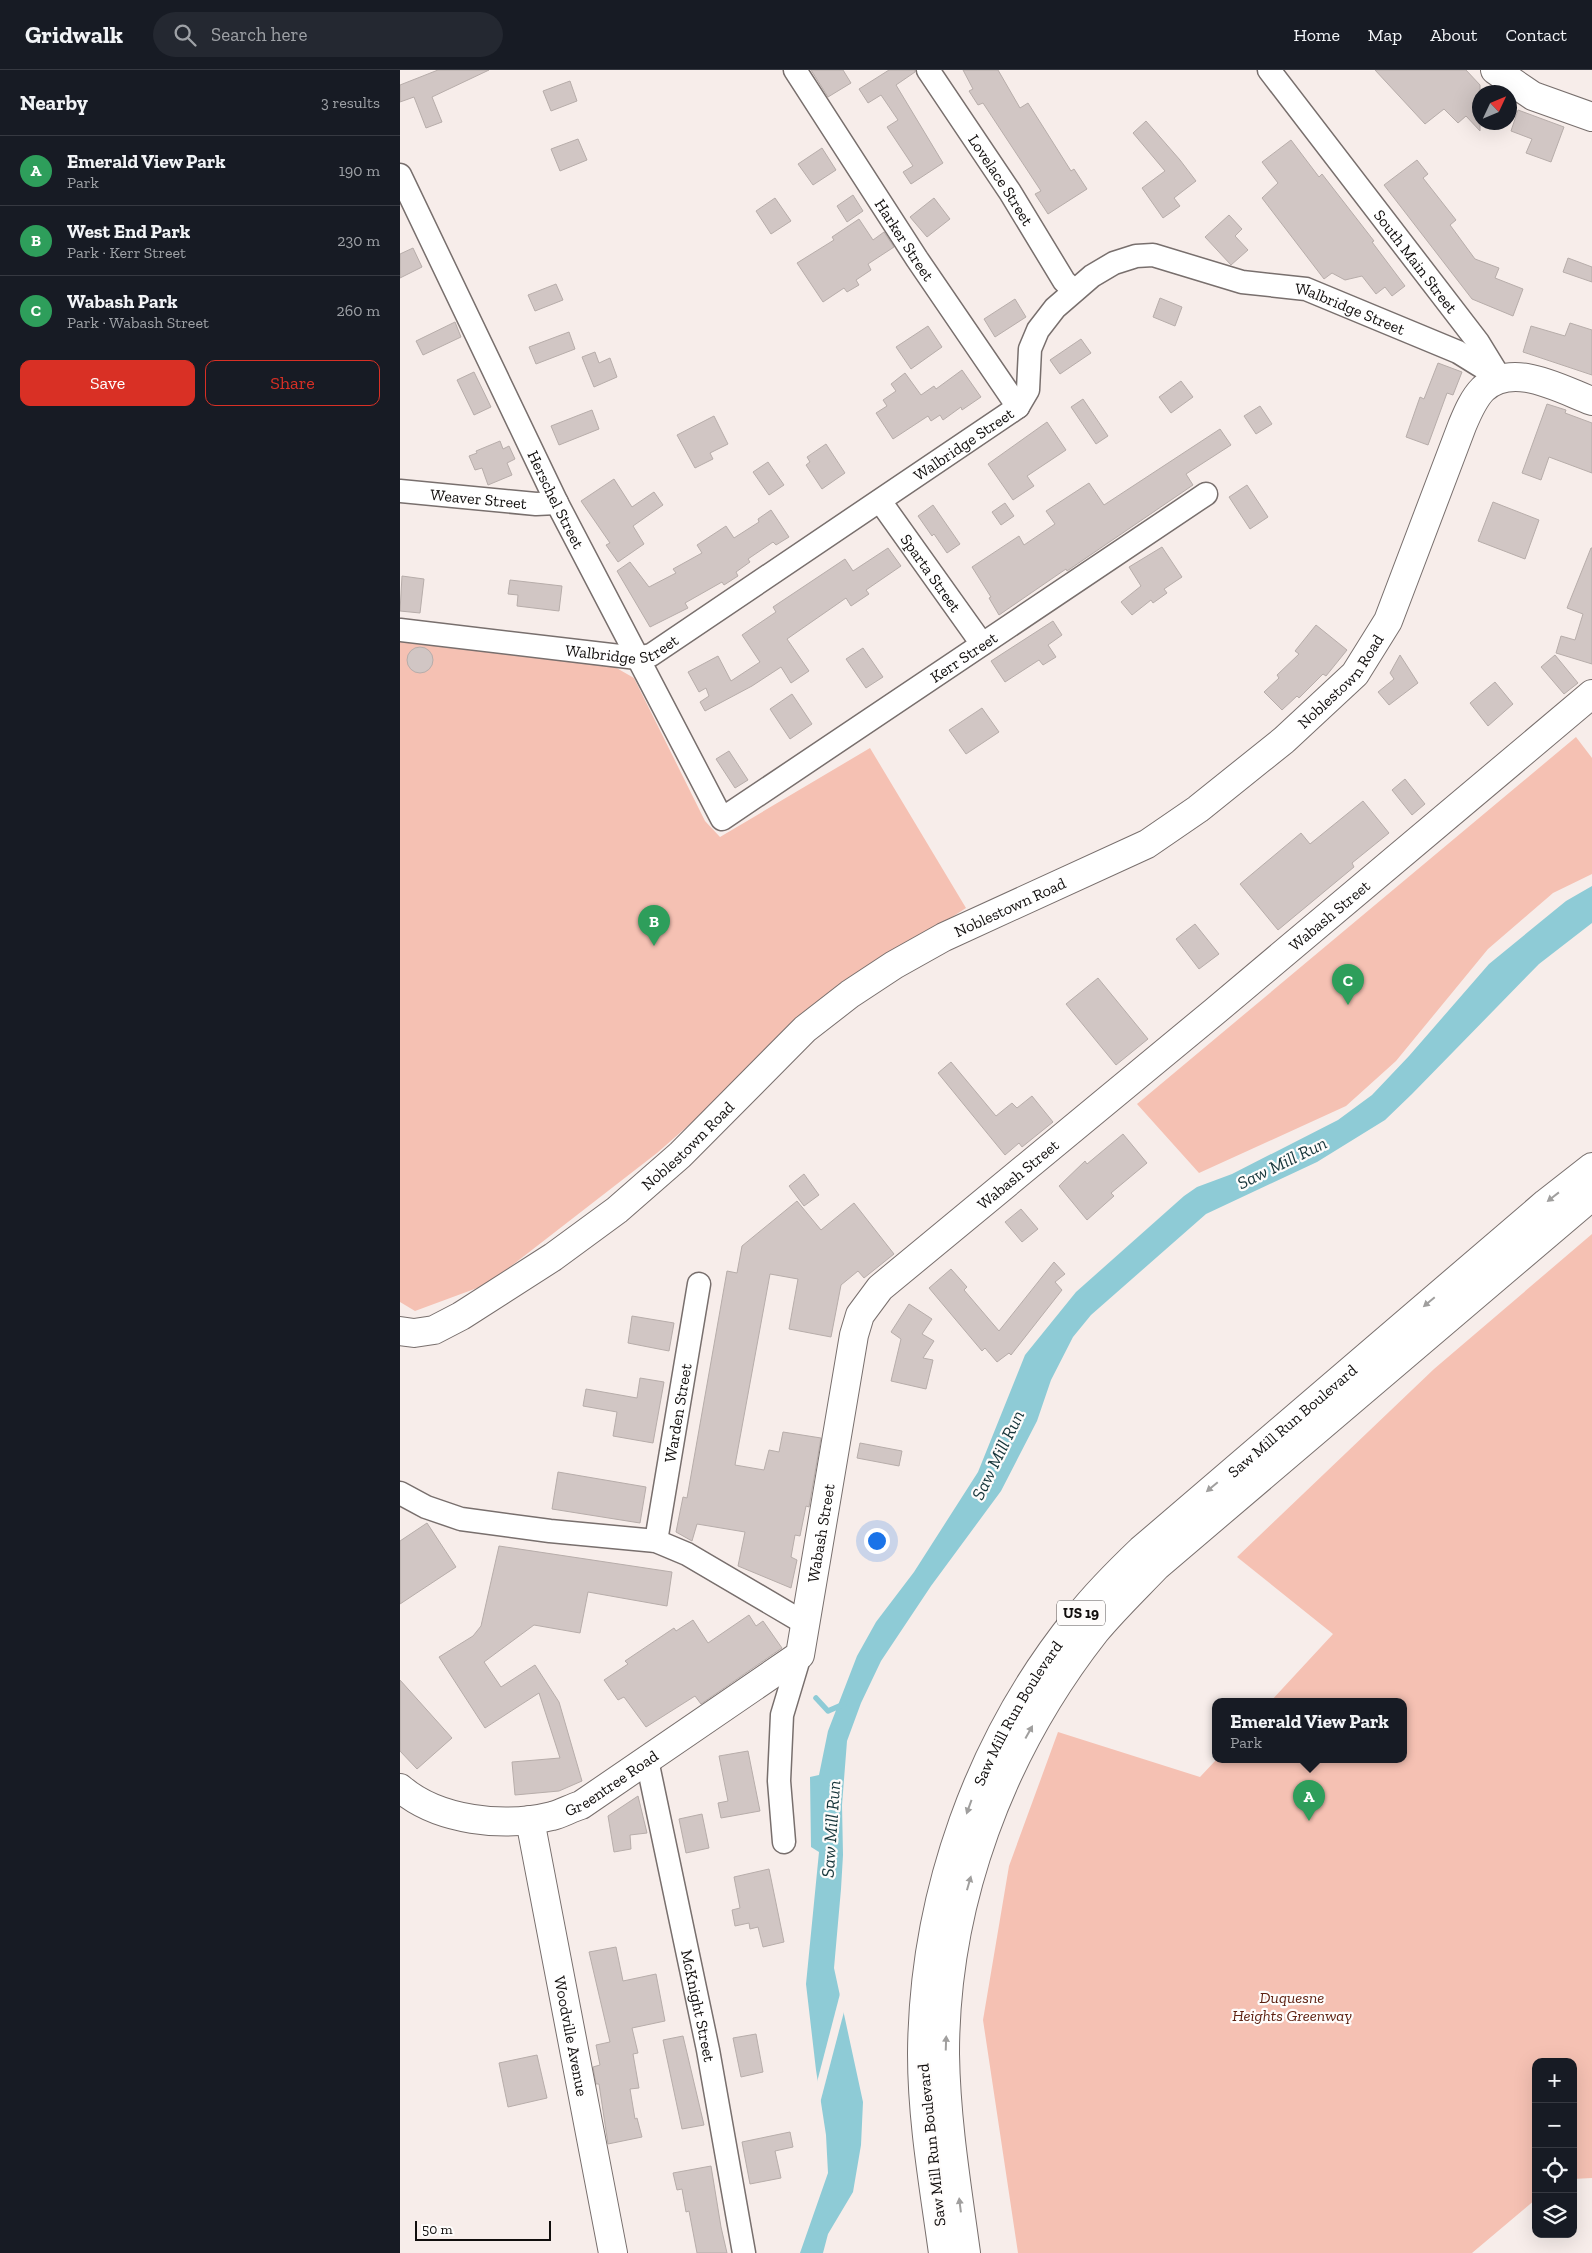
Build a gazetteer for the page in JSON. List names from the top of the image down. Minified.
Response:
{"streets":{"main road":["Noblestown Road","Wabash Street","Saw Mill Run Boulevard","US 19","Greentree Road","Woodville Avenue"],"street":["Lovelace Street","Harker Street","South Main Street","Walbridge Street","Weaver Street","Herschel Street","Sparta Street","Kerr Street","Warden Street","McKnight Street"]},"crossings":[["Lovelace Street","Walbridge Street"],["Harker Street","Walbridge Street"],["South Main Street","Walbridge Street"],["South Main Street","Noblestown Road"],["Walbridge Street","Herschel Street"],["Walbridge Street","Sparta Street"],["Walbridge Street","Noblestown Road"],["Weaver Street","Herschel Street"],["Herschel Street","Kerr Street"],["Sparta Street","Kerr Street"],["Wabash Street","Greentree Road"],["Greentree Road","McKnight Street"],["Greentree Road","Woodville Avenue"]],"water":["Saw Mill Run"],"parks":["Duquesne Heights Greenway"],"scale_bar":"50 m","north":"top right","page":{"header":"Gridwalk","search":"Search here","nav":["Home","Map","About","Contact"],"heading":["Nearby","3 results"],"list":[{"mark":"A","name":"Emerald View Park","note":"Park","value":"190 m"},{"mark":"B","name":"West End Park","note":"Park · Kerr Street","value":"230 m"},{"mark":"C","name":"Wabash Park","note":"Park · Wabash Street","value":"260 m"}],"buttons":["Save","Share"],"pins":["B","C","A"],"popup":["Emerald View Park","Park"],"map_buttons":["+","−"],"scale":"50 m"}}
